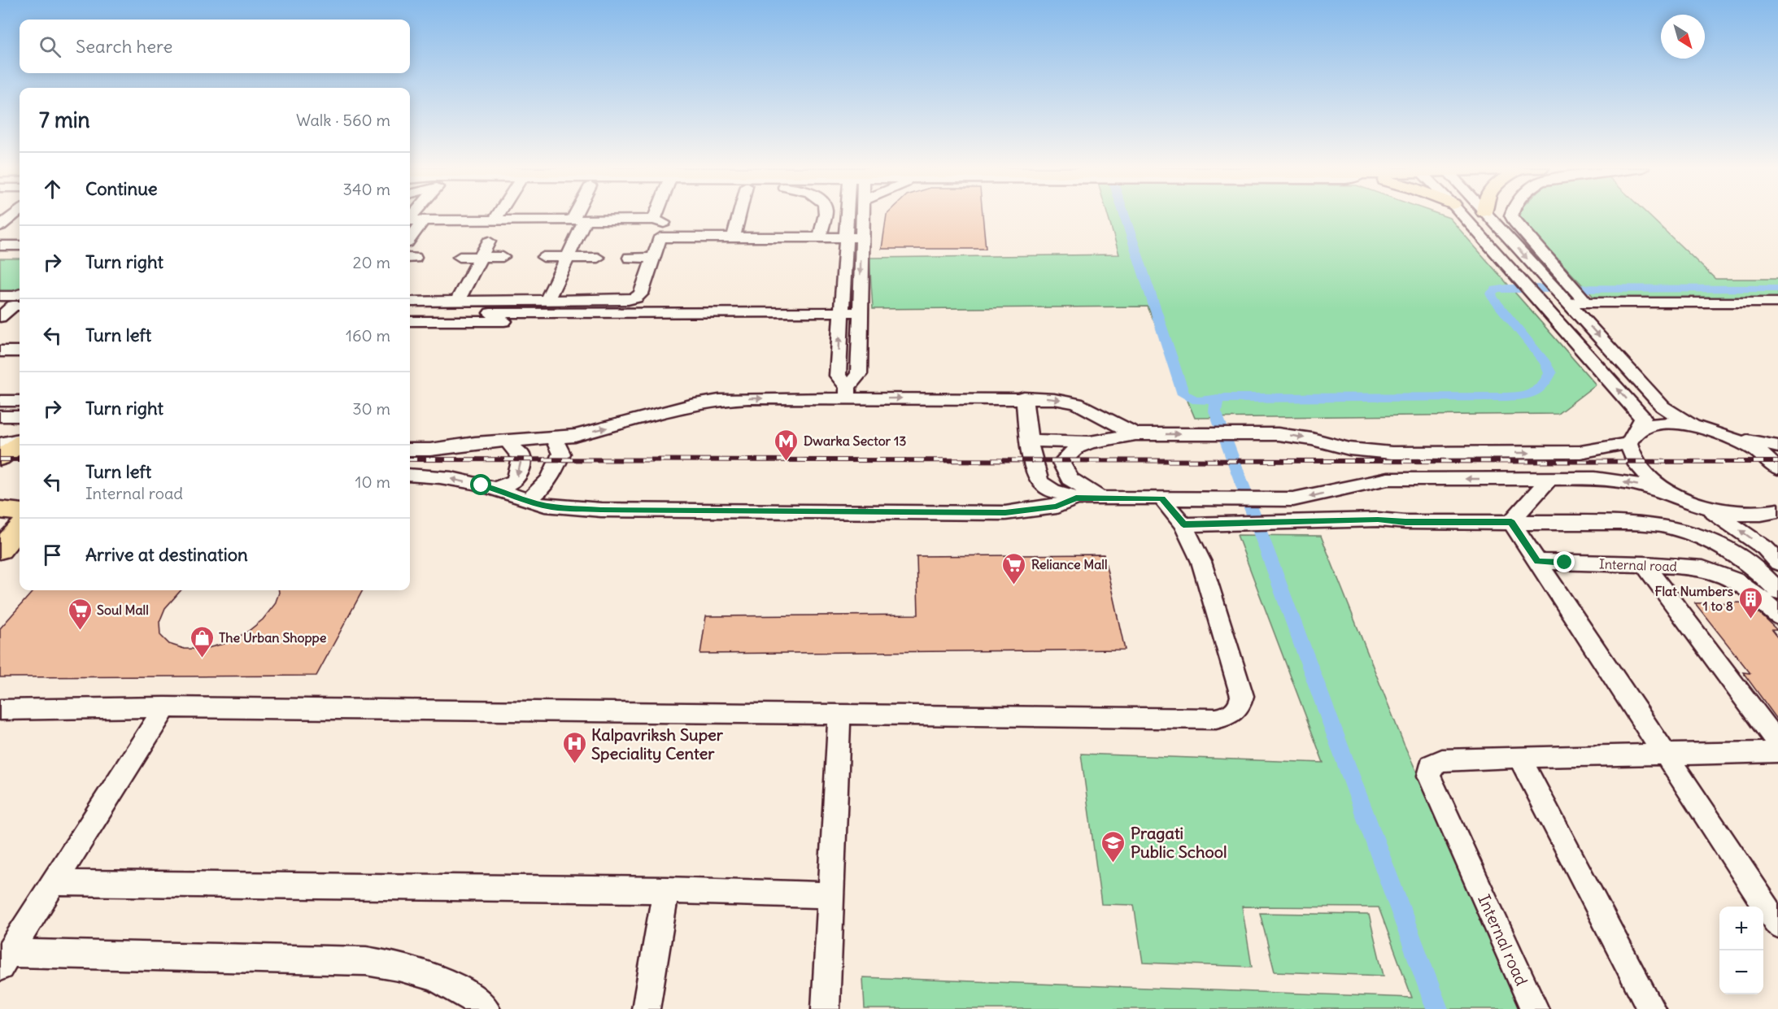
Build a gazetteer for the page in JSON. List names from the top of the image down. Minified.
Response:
{"streets":{"street":["Internal road"]},"places":{"metro station":["Dwarka Sector 13"],"supermarket":["Reliance Mall","Soul Mall"],"building":["Flat Numbers 1 to 8"],"shop":["The Urban Shoppe"],"hospital":["Kalpavriksh Super Speciality Center"],"school or university":["Pragati Public School"]},"north":"bottom right","page":{"search":"Search here","heading":["7 min","Walk · 560 m"],"list":[["Continue","340 m"],["Turn right","20 m"],["Turn left","160 m"],["Turn right","30 m"],["Turn left","Internal road","10 m"],"Arrive at destination"],"map_buttons":["+","−"]}}
